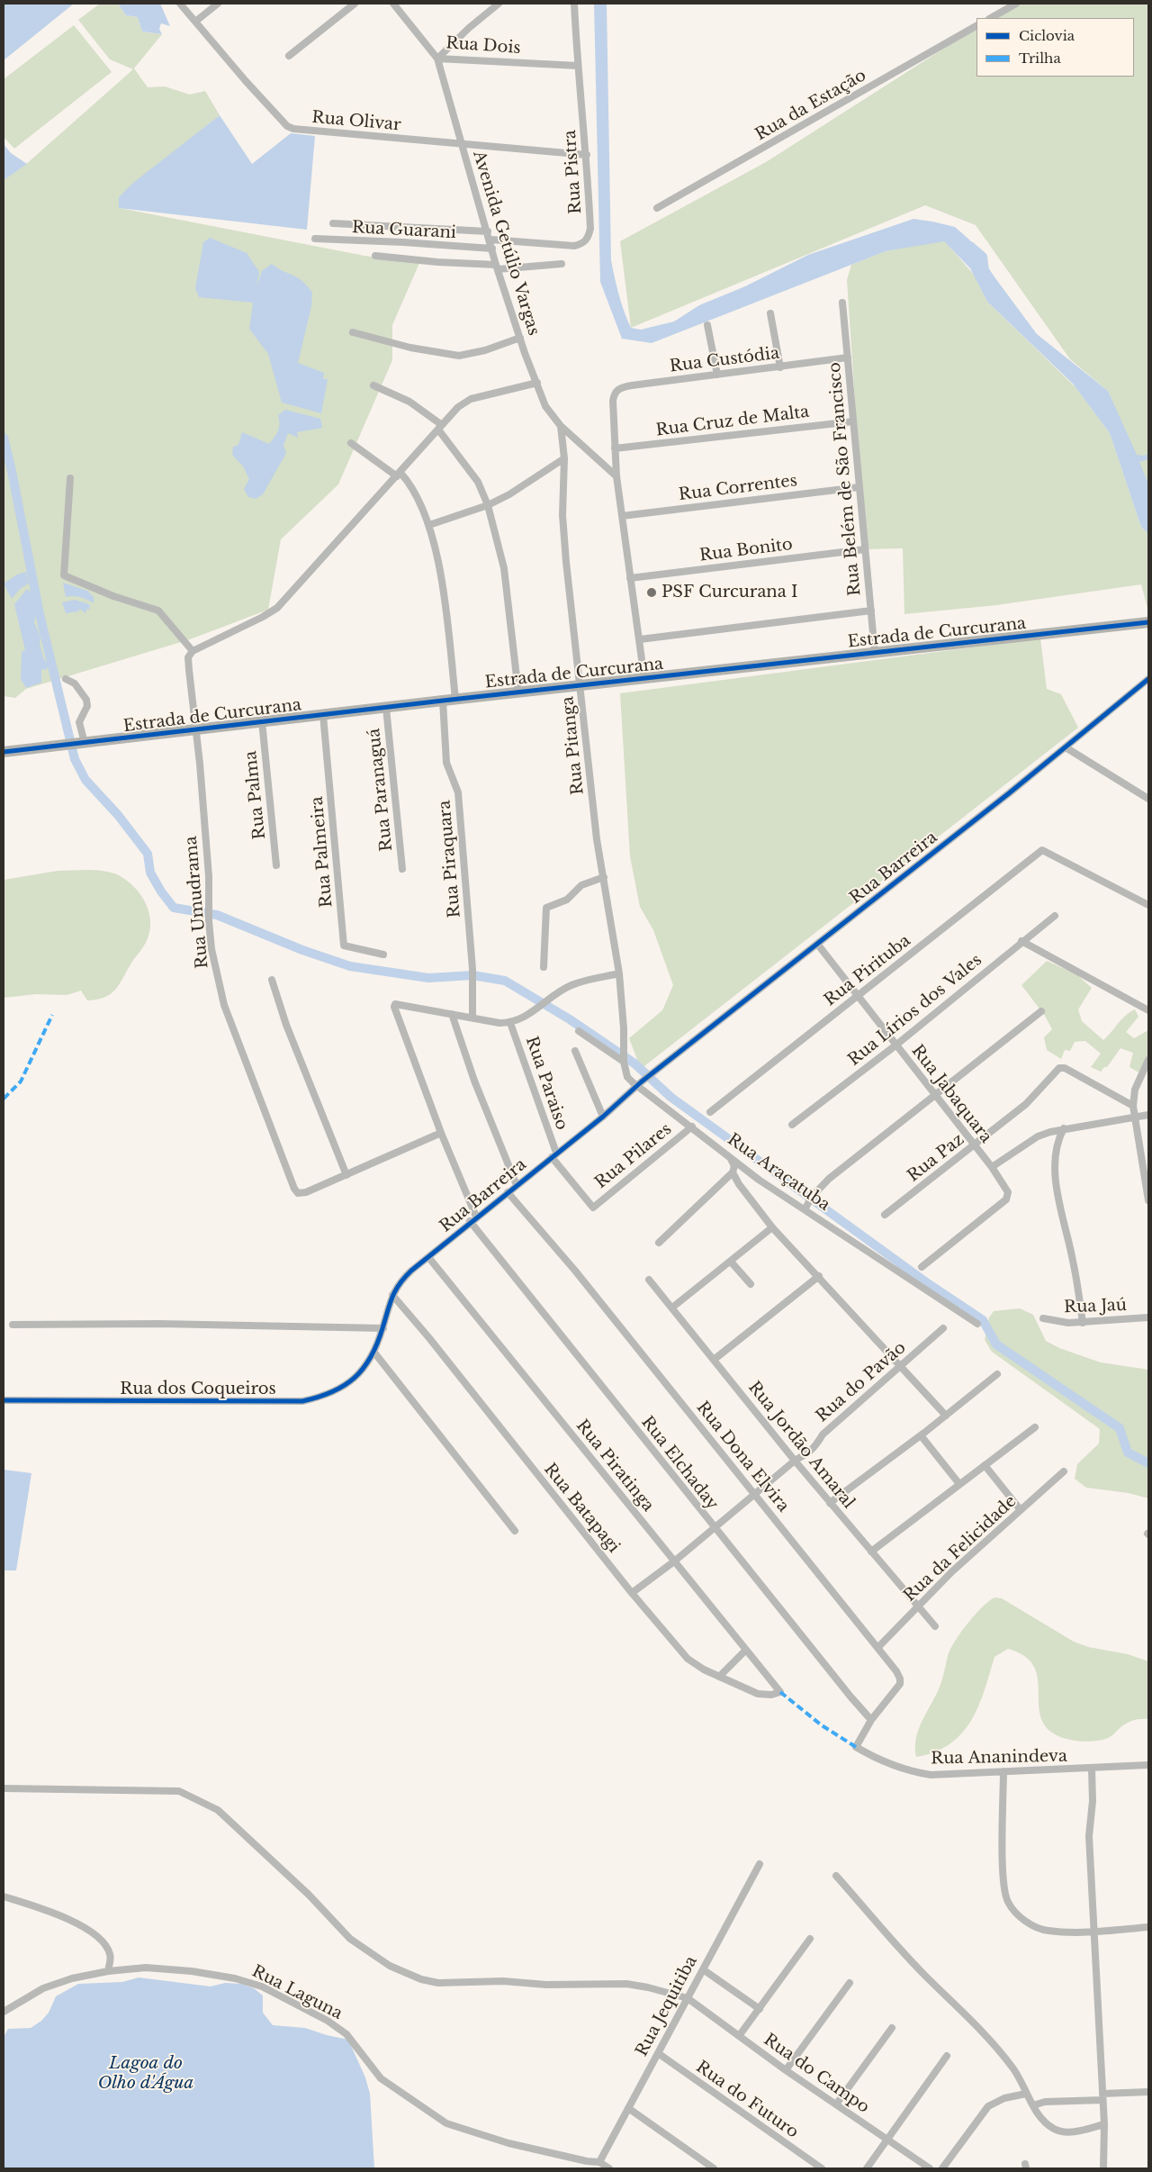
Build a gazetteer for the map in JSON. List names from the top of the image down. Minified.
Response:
{"streets":{"main road":["Estrada de Curcurana"],"street":["Rua Dois","Rua da Estação","Rua Olivar","Rua Pistra","Rua Guarani","Avenida Getúlio Vargas","Rua Custódia","Rua Cruz de Malta","Rua Belém de São Francisco","Rua Correntes","Rua Bonito","Rua Pitanga","Rua Paranaguá","Rua Palma","Rua Palmeira","Rua Piraquara","Rua Barreira","Rua Umudrama","Rua Pirituba","Rua Lírios dos Vales","Rua Paraiso","Rua Jabaquara","Rua Pilares","Rua Paz","Rua Araçatuba","Rua Jaú","Rua do Pavão","Rua dos Coqueiros","Rua Jordão Amaral","Rua Dona Elvira","Rua Elchaday","Rua Piratinga","Rua Batapagi","Rua da Felicidade","Rua Ananindeva","Rua Laguna","Rua Jequitiba","Rua do Campo","Rua do Futuro"]},"crossings":[["Rua Dois","Rua Pistra"],["Rua Dois","Avenida Getúlio Vargas"],["Rua Olivar","Rua Pistra"],["Rua Olivar","Avenida Getúlio Vargas"],["Rua Pistra","Avenida Getúlio Vargas"],["Rua Guarani","Avenida Getúlio Vargas"],["Avenida Getúlio Vargas","Rua Pitanga"],["Rua Custódia","Rua Cruz de Malta"],["Rua Custódia","Rua Belém de São Francisco"],["Rua Cruz de Malta","Rua Belém de São Francisco"],["Rua Belém de São Francisco","Rua Correntes"],["Rua Belém de São Francisco","Rua Bonito"],["Rua Belém de São Francisco","Estrada de Curcurana"],["Estrada de Curcurana","Rua Pitanga"],["Estrada de Curcurana","Rua Paranaguá"],["Estrada de Curcurana","Rua Palma"],["Estrada de Curcurana","Rua Palmeira"],["Estrada de Curcurana","Rua Piraquara"],["Estrada de Curcurana","Rua Umudrama"],["Rua Pitanga","Rua Araçatuba"],["Rua Barreira","Rua Paraiso"],["Rua Barreira","Rua Jabaquara"],["Rua Barreira","Rua Pilares"],["Rua Barreira","Rua Araçatuba"],["Rua Barreira","Rua dos Coqueiros"],["Rua Barreira","Rua Dona Elvira"],["Rua Barreira","Rua Elchaday"],["Rua Barreira","Rua Piratinga"],["Rua Barreira","Rua Batapagi"],["Rua Pirituba","Rua Jabaquara"],["Rua Lírios dos Vales","Rua Jabaquara"],["Rua Paraiso","Rua Pilares"],["Rua Jabaquara","Rua Paz"],["Rua Pilares","Rua Araçatuba"],["Rua do Pavão","Rua Jordão Amaral"],["Rua do Pavão","Rua Dona Elvira"],["Rua do Pavão","Rua Elchaday"],["Rua do Pavão","Rua Piratinga"],["Rua do Pavão","Rua Batapagi"],["Rua Jordão Amaral","Rua da Felicidade"],["Rua Dona Elvira","Rua Elchaday"],["Rua Dona Elvira","Rua da Felicidade"],["Rua Dona Elvira","Rua Ananindeva"],["Rua Piratinga","Rua Batapagi"],["Rua Laguna","Rua Jequitiba"],["Rua Jequitiba","Rua do Campo"],["Rua Jequitiba","Rua do Futuro"]],"water":["Lagoa do Olho d'Água"],"places":["PSF Curcurana I"],"legend":["Ciclovia","Trilha"]}
